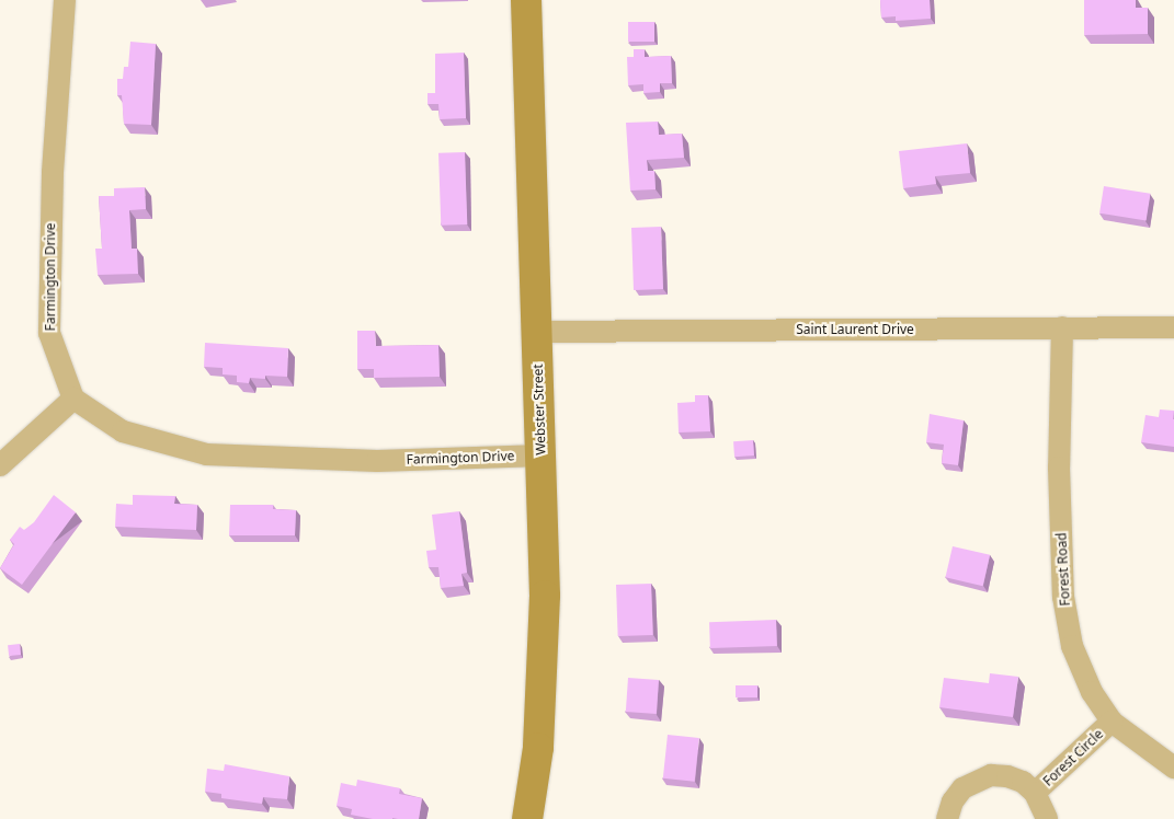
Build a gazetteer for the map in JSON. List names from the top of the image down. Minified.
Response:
{"streets":{"main road":["Webster Street"],"street":["Farmington Drive","Saint Laurent Drive","Forest Road","Forest Circle"]},"crossings":[["Farmington Drive","Webster Street"],["Saint Laurent Drive","Webster Street"],["Saint Laurent Drive","Forest Road"],["Forest Road","Forest Circle"]]}
